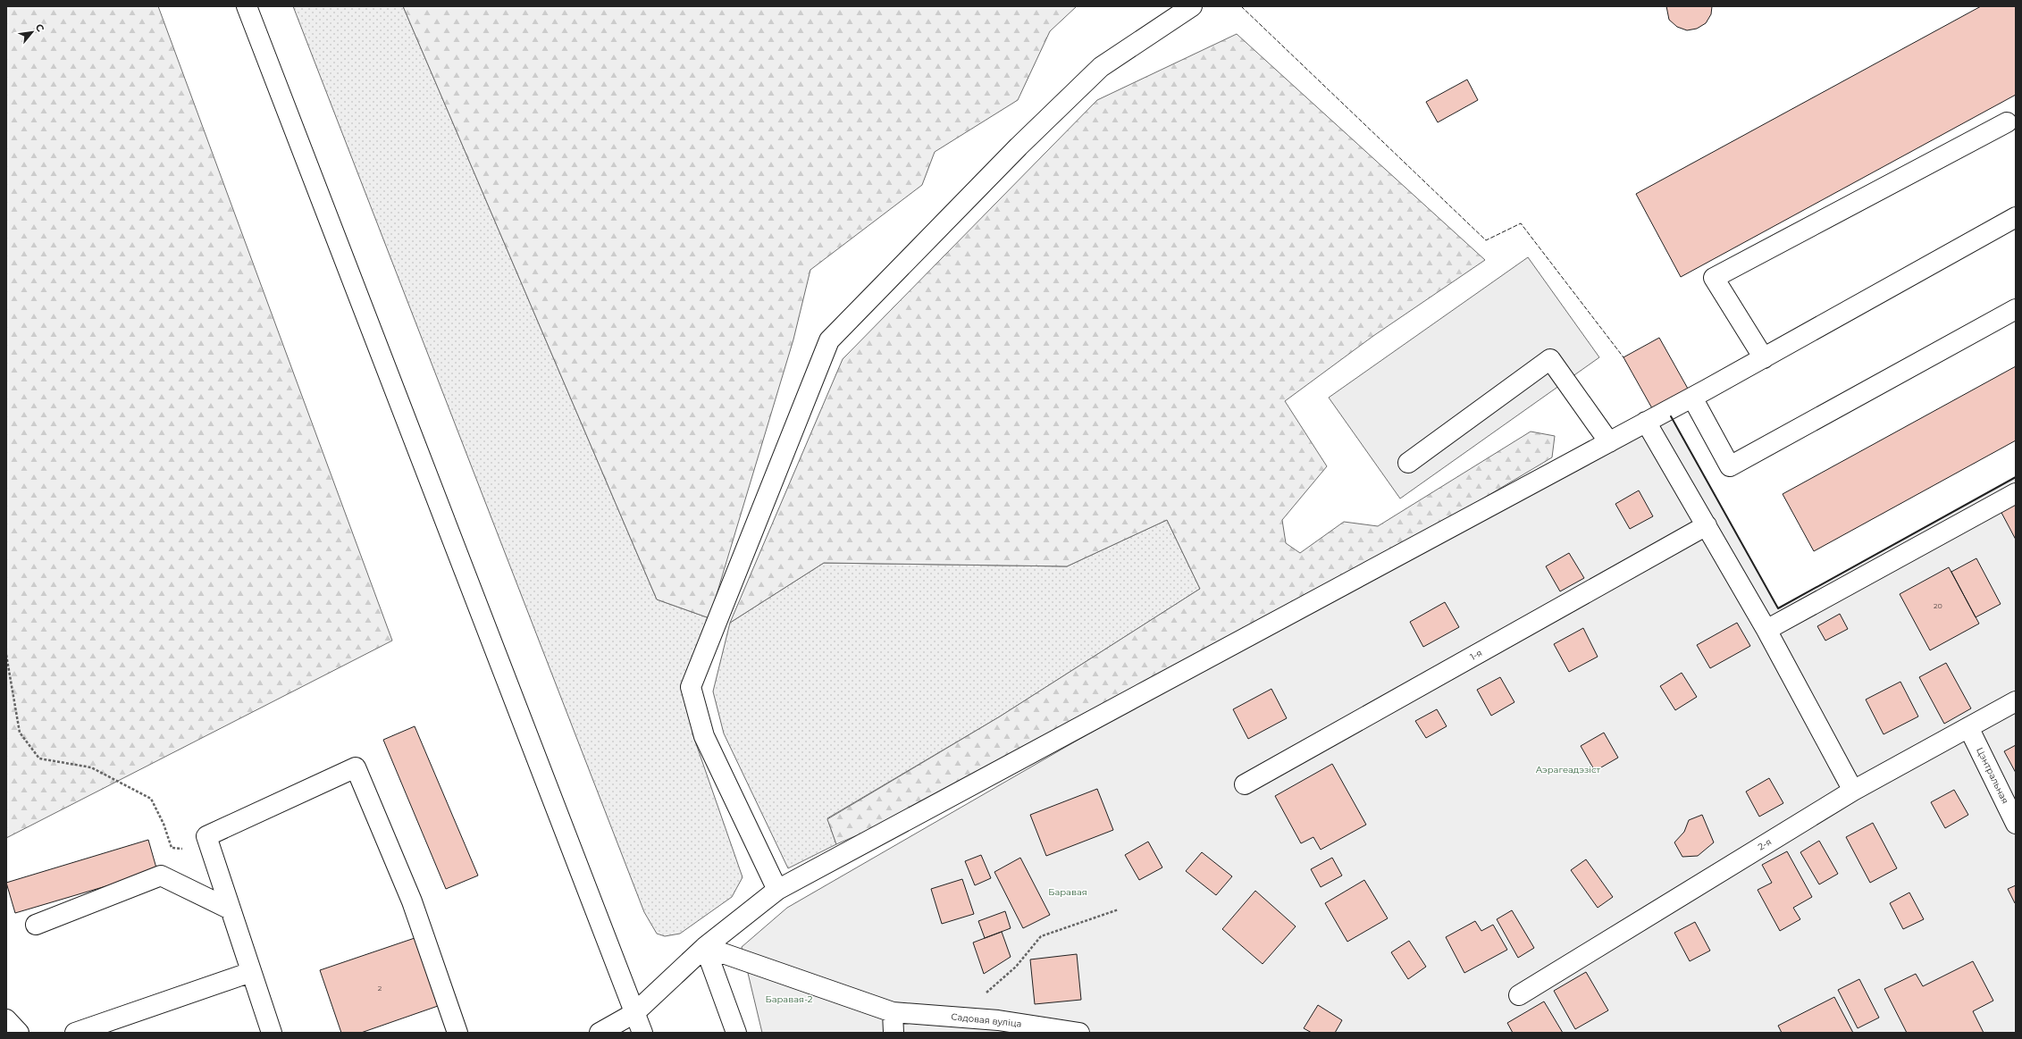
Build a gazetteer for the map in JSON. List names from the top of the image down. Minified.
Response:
{"streets":{"street":["1-я","Цэнтральная","2-я","Садовая вуліца"]},"crossings":[["Цэнтральная","2-я"]],"parks":["Аэрагеадэзіст","Баравая","Баравая-2"],"house_numbers":["20","2"],"north":"top right"}
